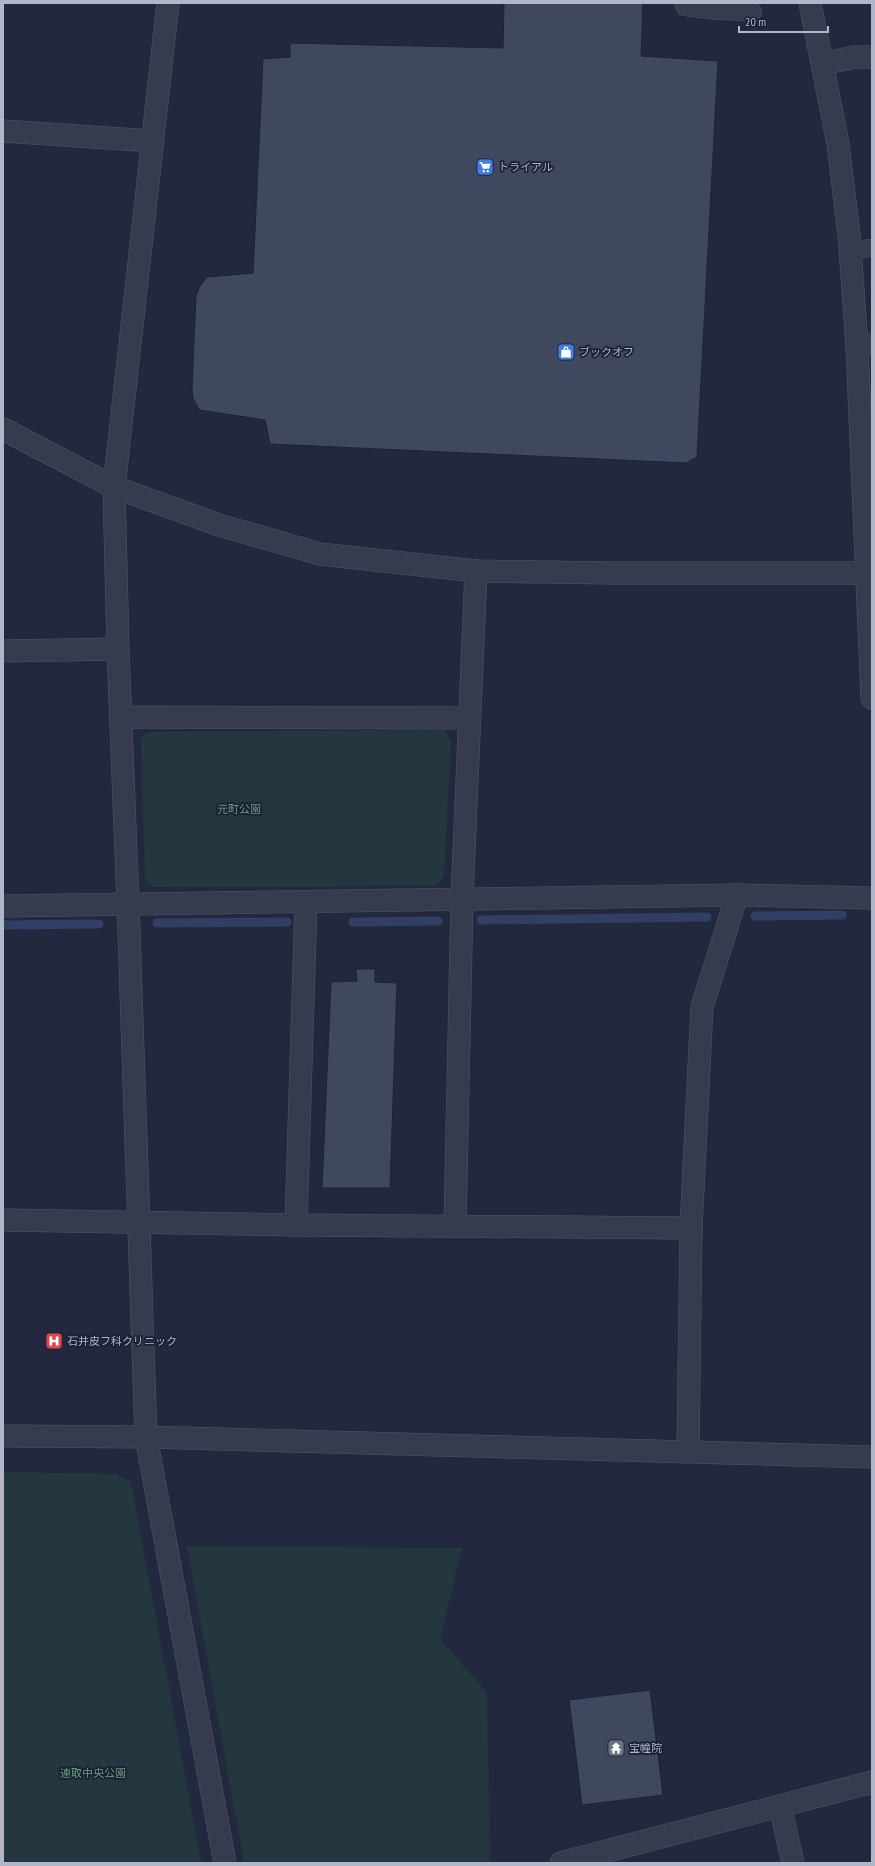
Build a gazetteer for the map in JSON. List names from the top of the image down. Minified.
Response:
{"parks":["元町公園","連取中央公園"],"places":{"supermarket":["トライアル"],"shop":["ブックオフ"],"hospital":["石井皮フ科クリニック"],"temple":["宝幢院"]},"scale_bar":"20 m"}
